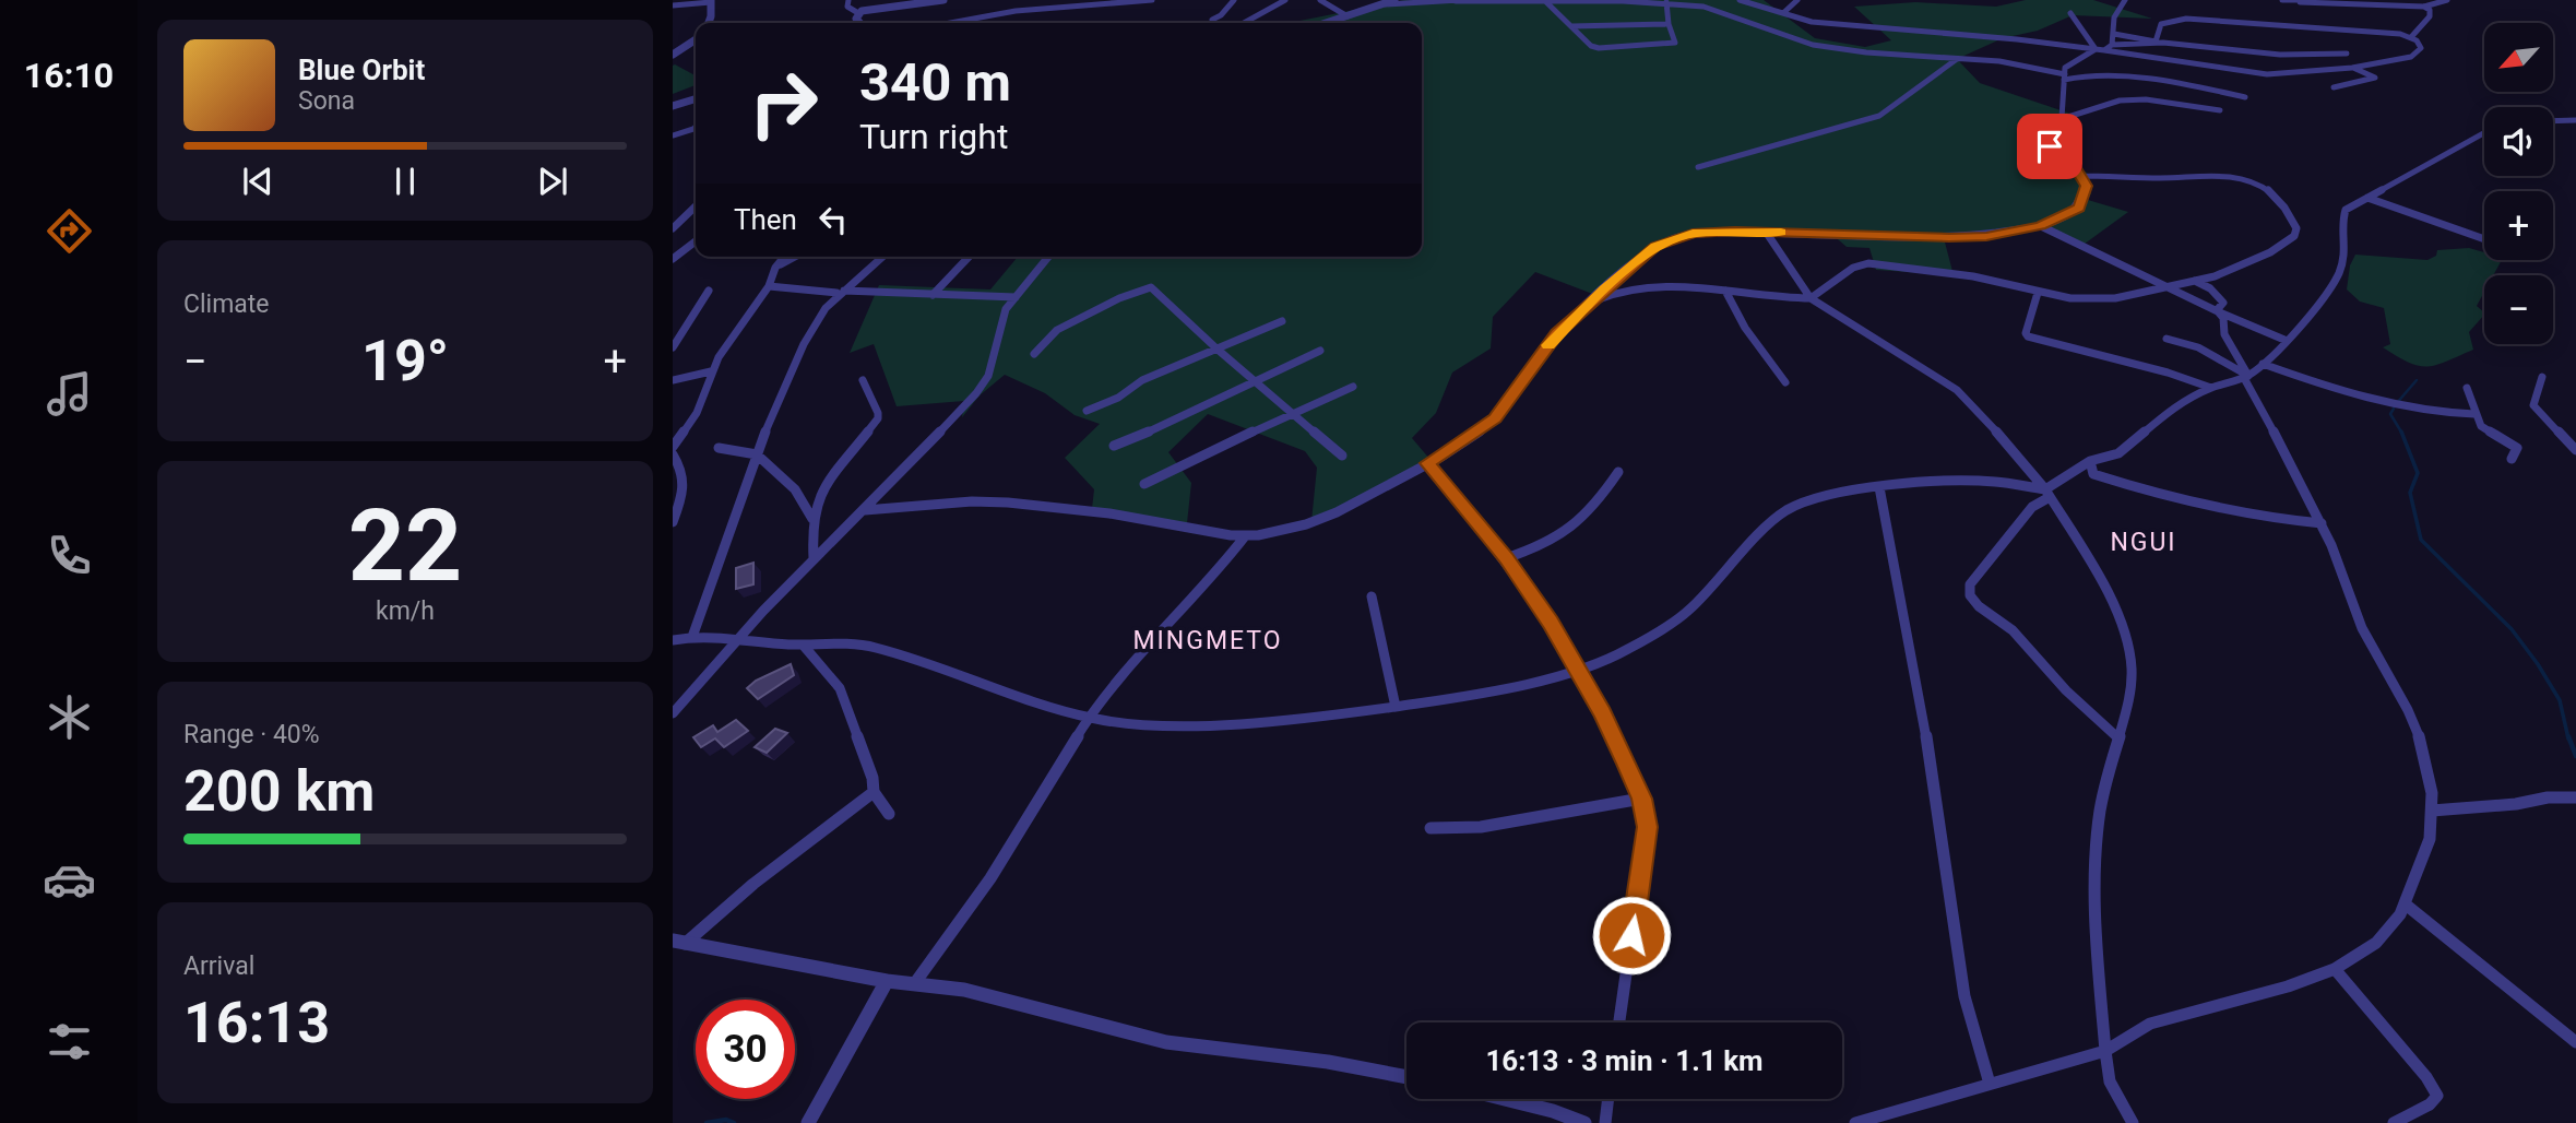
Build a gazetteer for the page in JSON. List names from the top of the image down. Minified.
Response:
{"districts":["NGUI","MINGMETO"],"north":"bottom left","page":{"tabs":"16:10","map_buttons":["+","−"],"turn":["340 m","Turn right"],"song":["Blue Orbit","Sona"],"then":"Then","tile":["Climate",["22","km/h"],["Range · 40%","200 km"],["Arrival","16:13"]],"heat":["−","19°","+"],"limit":"30","trip":"16:13 · 3 min · 1.1 km"}}
